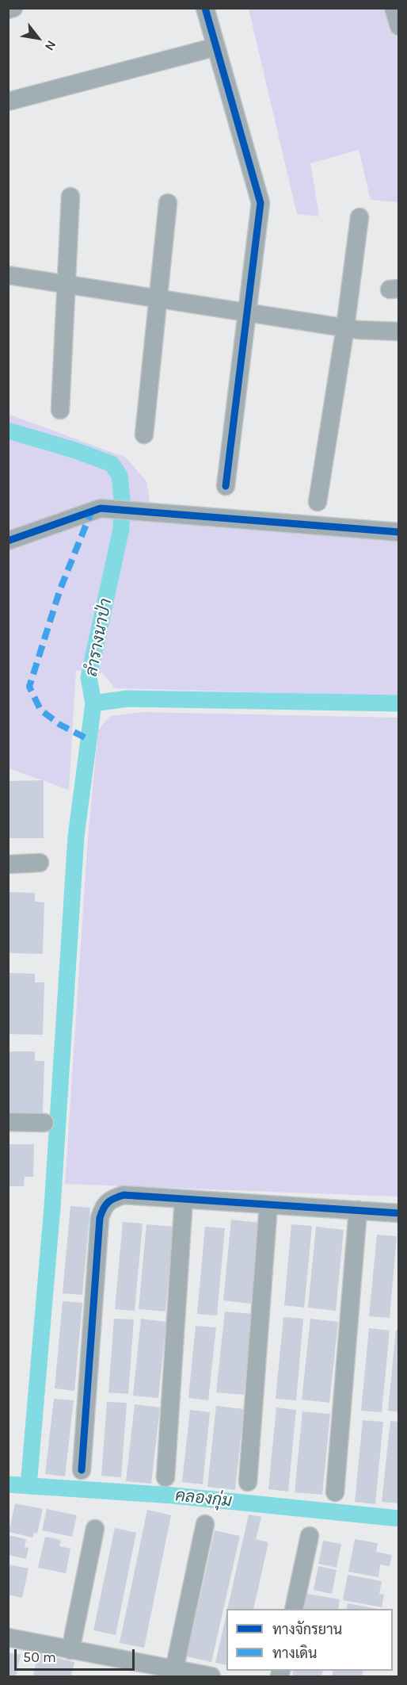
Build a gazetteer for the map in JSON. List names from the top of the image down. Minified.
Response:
{"water":["ลำรางนาป่า","คลองกุ่ม"],"legend":["ทางจักรยาน","ทางเดิน"],"scale_bar":"50 m","north":"bottom right"}
